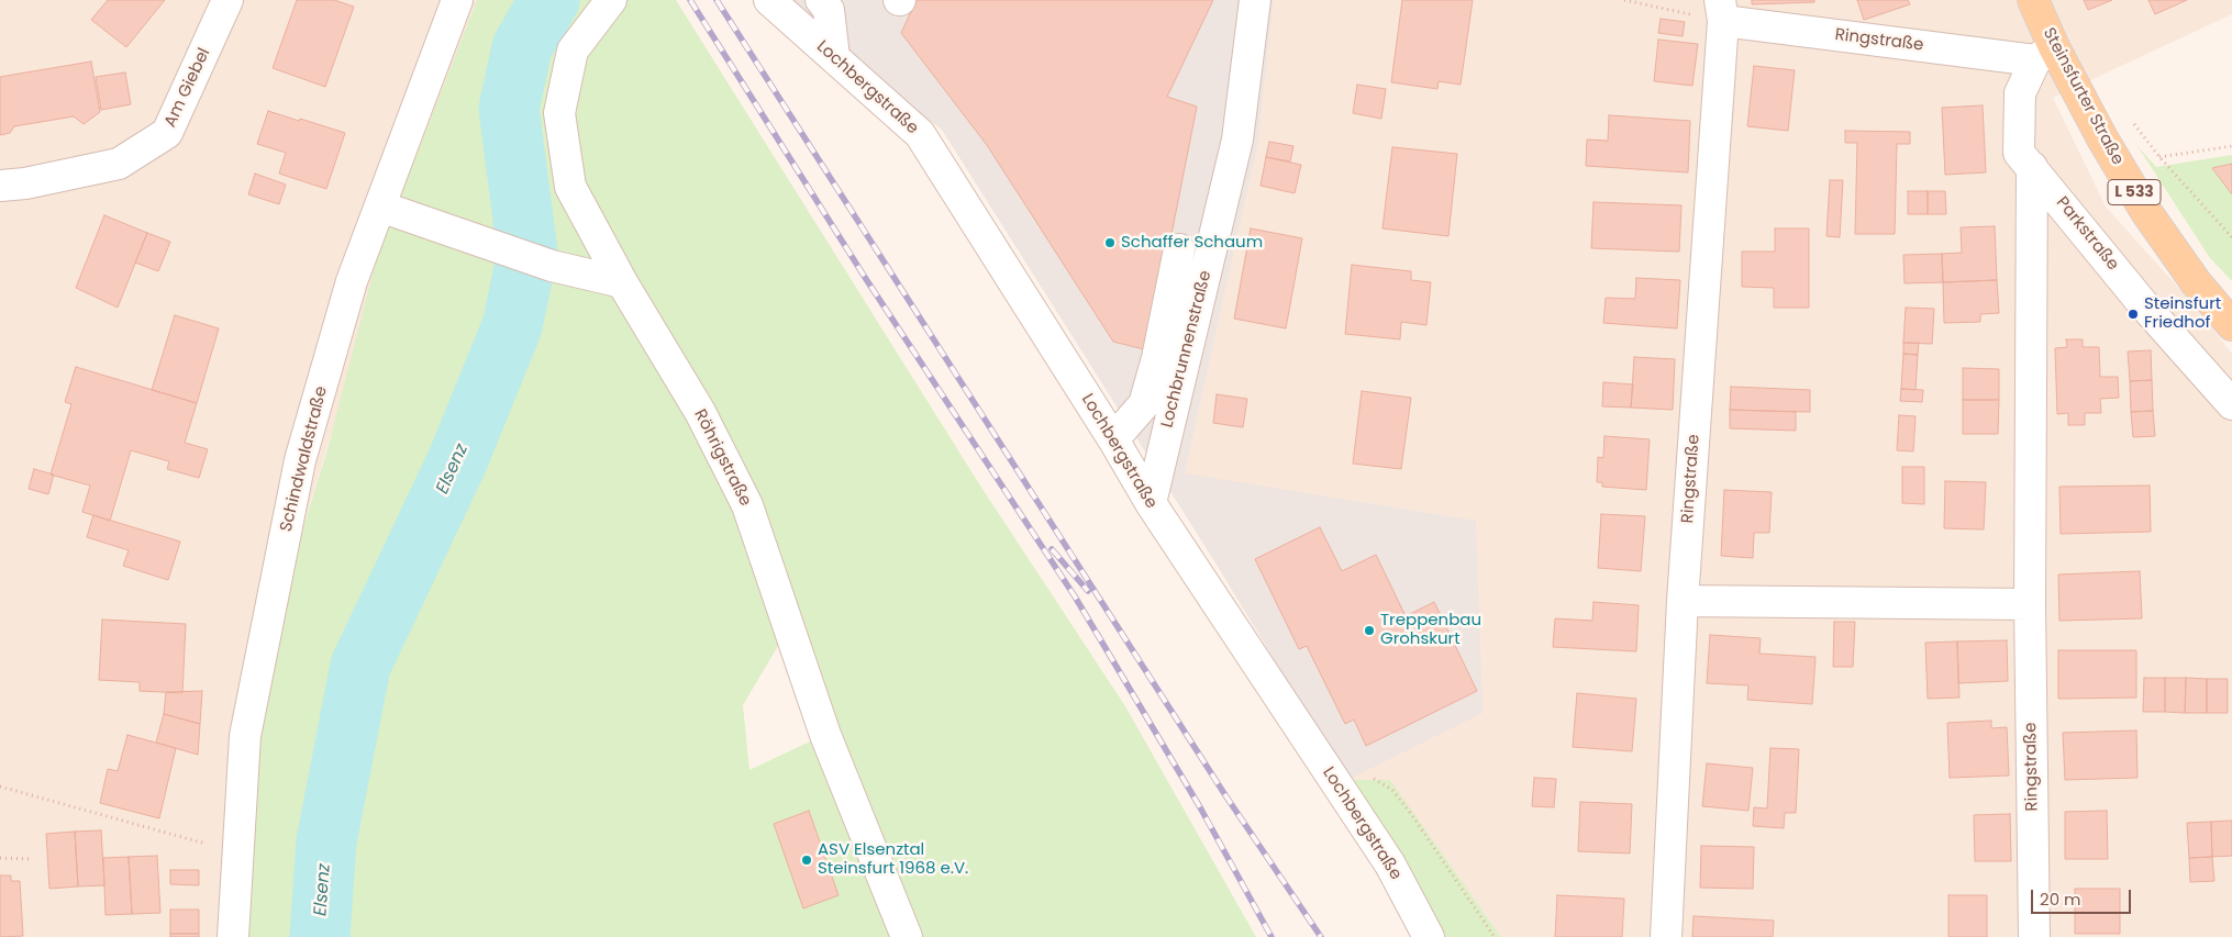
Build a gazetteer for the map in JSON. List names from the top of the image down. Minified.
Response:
{"streets":{"main road":["Steinsfurter Straße","L 533"],"street":["Ringstraße","Am Giebel","Lochbergstraße","Parkstraße","Lochbrunnenstraße","Röhrigstraße","Schindwaldstraße"]},"crossings":[["Ringstraße","Steinsfurter Straße"],["Ringstraße","Parkstraße"],["Lochbergstraße","Lochbrunnenstraße"],["Steinsfurter Straße","Parkstraße"]],"water":["Elsenz"],"places":["Schaffer Schaum","Steinsfurt Friedhof","Treppenbau Grohskurt","ASV Elsenztal Steinsfurt 1968 e.V."],"scale_bar":"20 m"}
